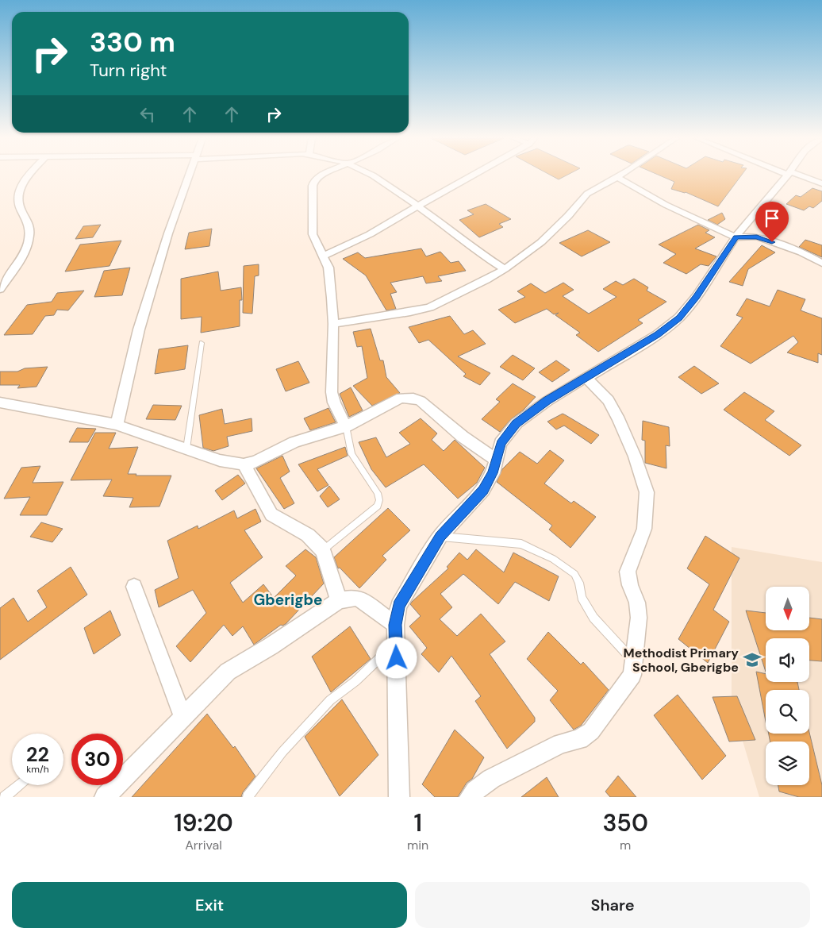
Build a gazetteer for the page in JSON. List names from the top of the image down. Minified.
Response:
{"districts":["Gberigbe"],"places":{"school or university":["Methodist Primary School, Gberigbe"]},"north":"bottom","page":{"turn":["330 m","Turn right"],"speed":"22 km/h","limit":"30","eta":["19:20","Arrival","1","min","350","m"],"buttons":["Exit","Share"]}}
